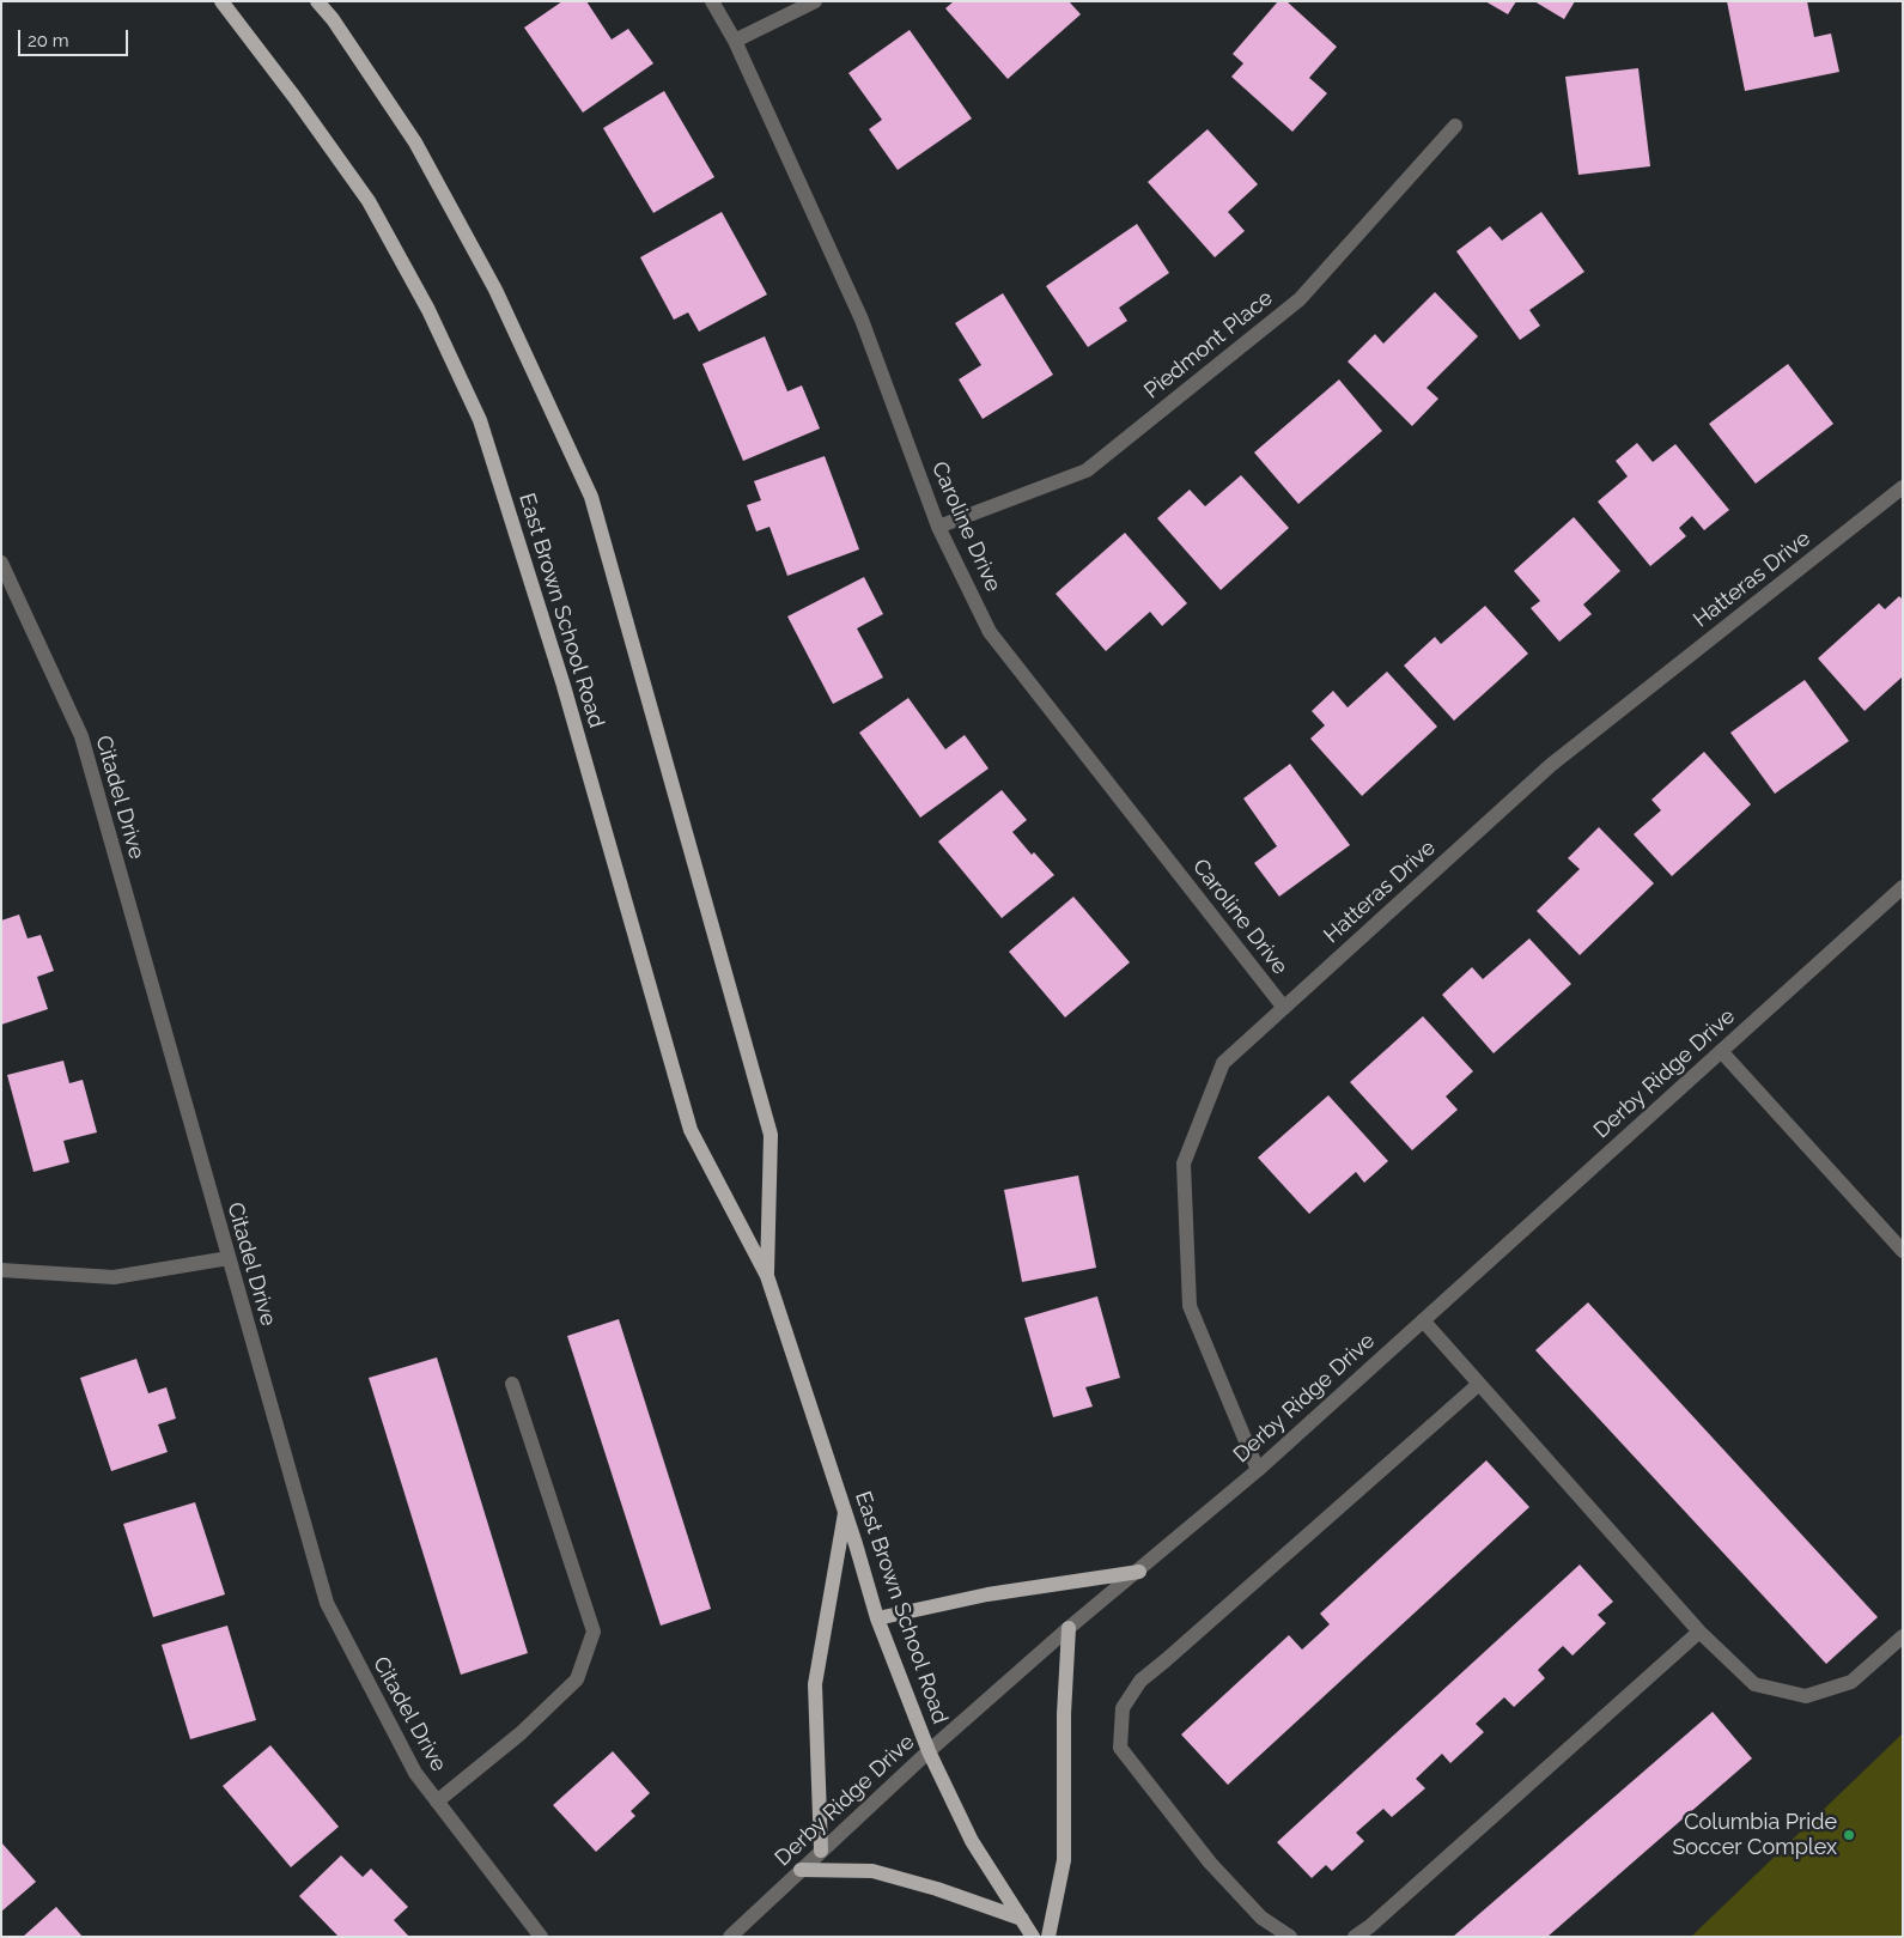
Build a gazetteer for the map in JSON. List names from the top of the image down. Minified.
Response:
{"streets":{"main road":["East Brown School Road"],"street":["Piedmont Place","Caroline Drive","Hatteras Drive","Citadel Drive","Derby Ridge Drive"]},"crossings":[["Piedmont Place","Caroline Drive"],["Caroline Drive","Hatteras Drive"],["Hatteras Drive","Derby Ridge Drive"],["East Brown School Road","Derby Ridge Drive"]],"places":["Columbia Pride Soccer Complex"],"scale_bar":"20 m"}
